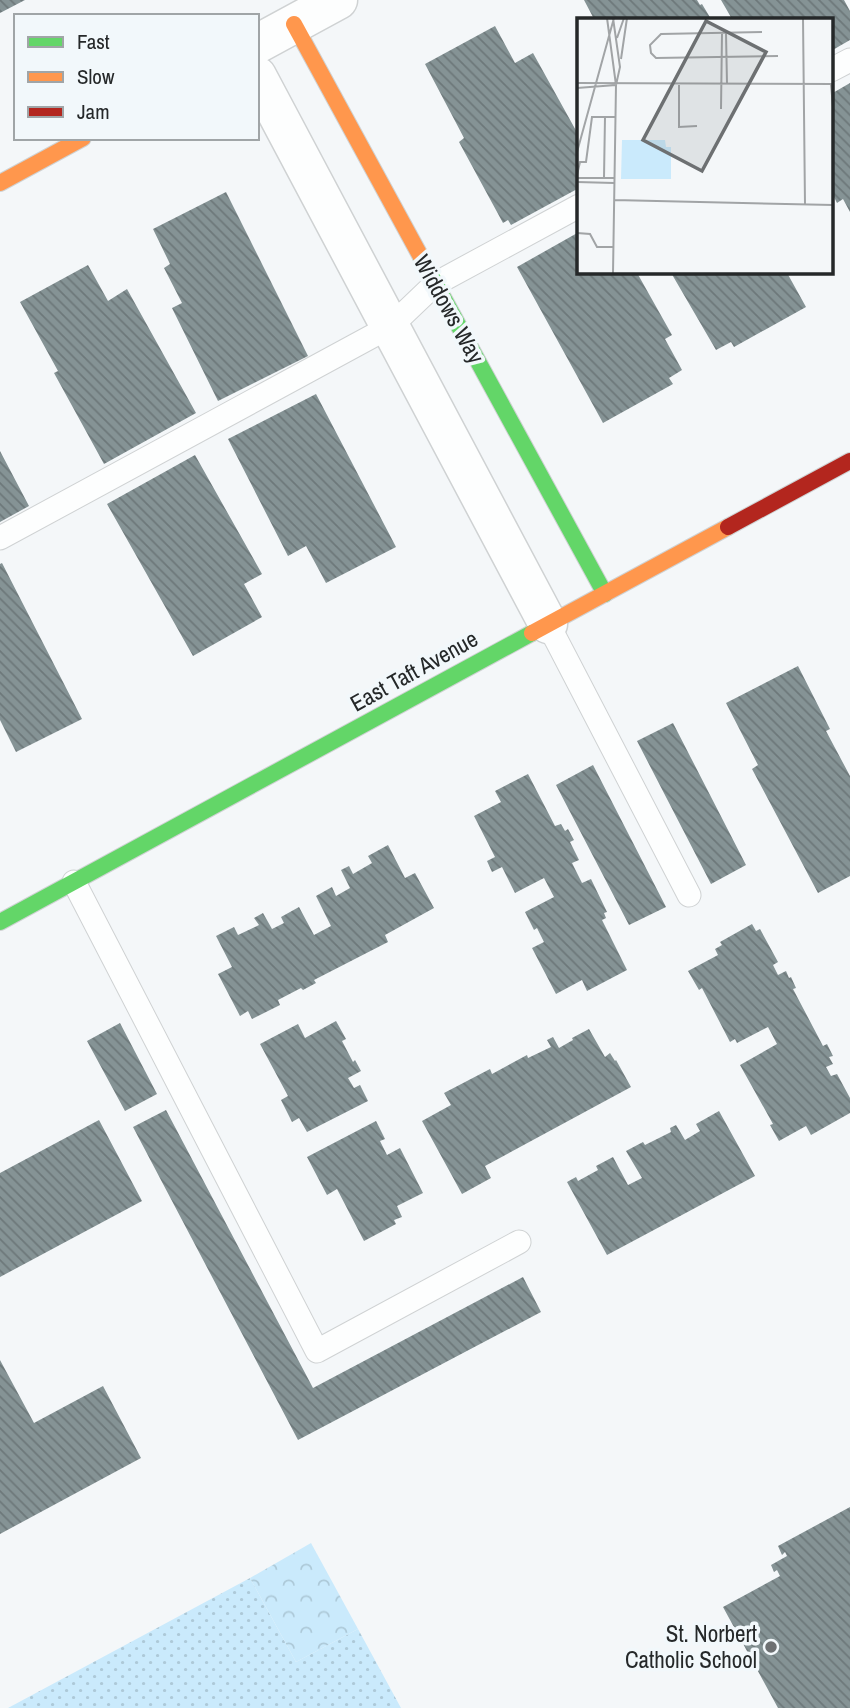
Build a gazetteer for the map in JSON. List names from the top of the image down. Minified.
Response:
{"streets":{"main road":["Widdows Way","East Taft Avenue"]},"crossings":[["Widdows Way","East Taft Avenue"]],"places":["St. Norbert Catholic School"],"legend":["Fast","Slow","Jam"]}
